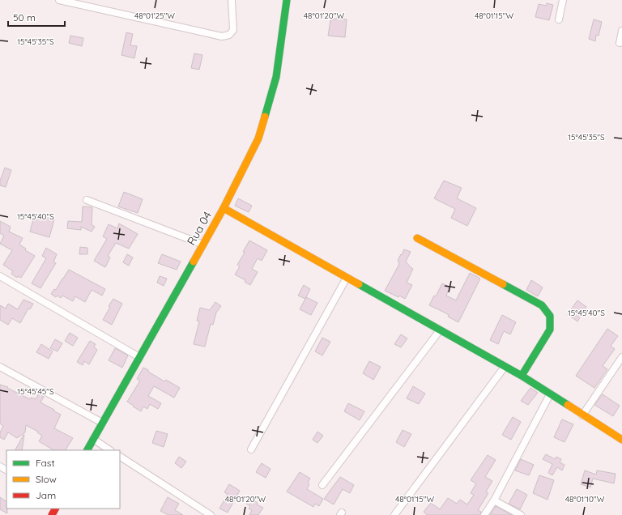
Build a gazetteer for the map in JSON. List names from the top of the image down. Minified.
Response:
{"streets":{"street":["Rua 04"]},"legend":["Fast","Slow","Jam"],"scale_bar":"50 m","coordinates":["48°01'25\"W","48°01'20\"W","48°01'15\"W","15°45'35\"S","15°45'40\"S","15°45'45\"S","48°01'10\"W"]}
